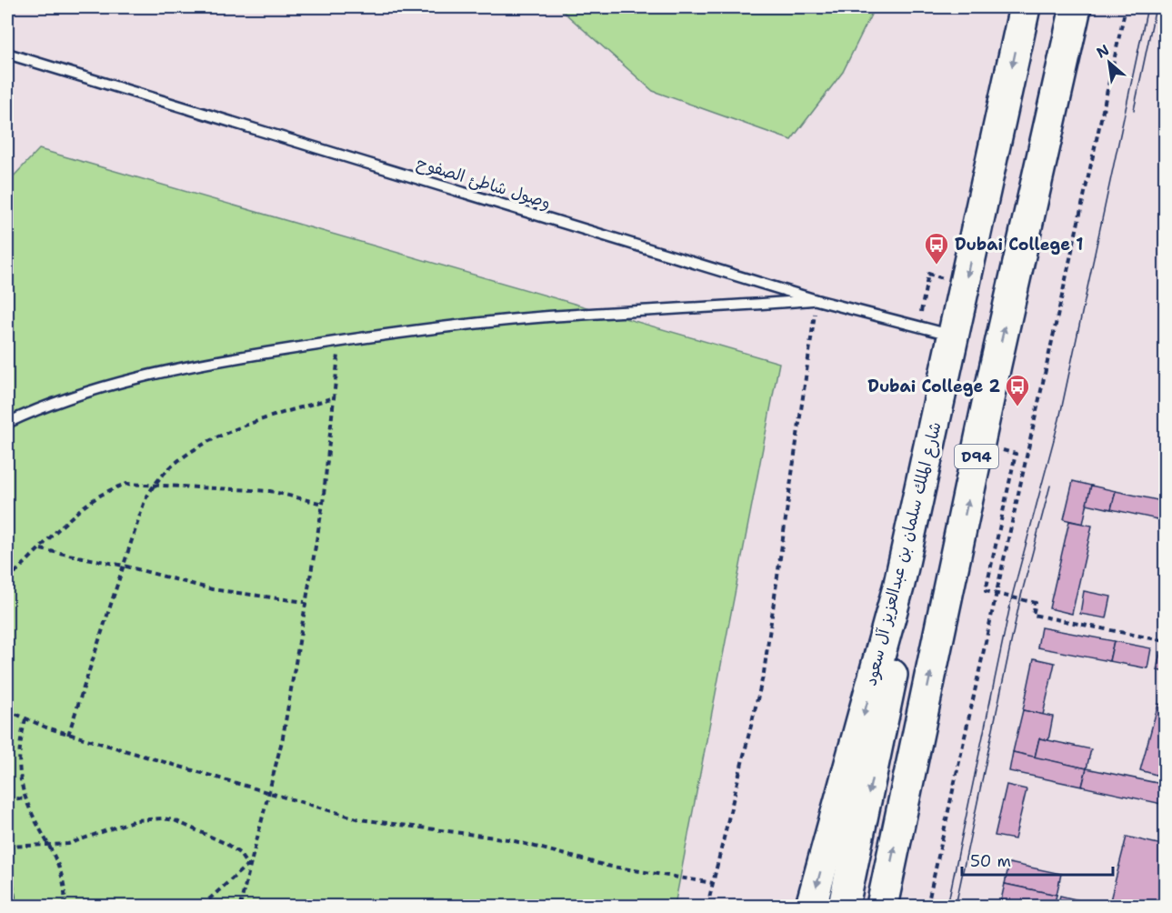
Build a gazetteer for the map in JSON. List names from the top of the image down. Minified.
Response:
{"streets":{"main road":["D94","شارع الملك سلمان بن عبدالعزيز آل سعود"],"lane":["وصول شاطئ الصفوح"]},"crossings":[["وصول شاطئ الصفوح","شارع الملك سلمان بن عبدالعزيز آل سعود"]],"places":{"bus stop":["Dubai College 1","Dubai College 2"]},"scale_bar":"50 m","north":"top left"}
